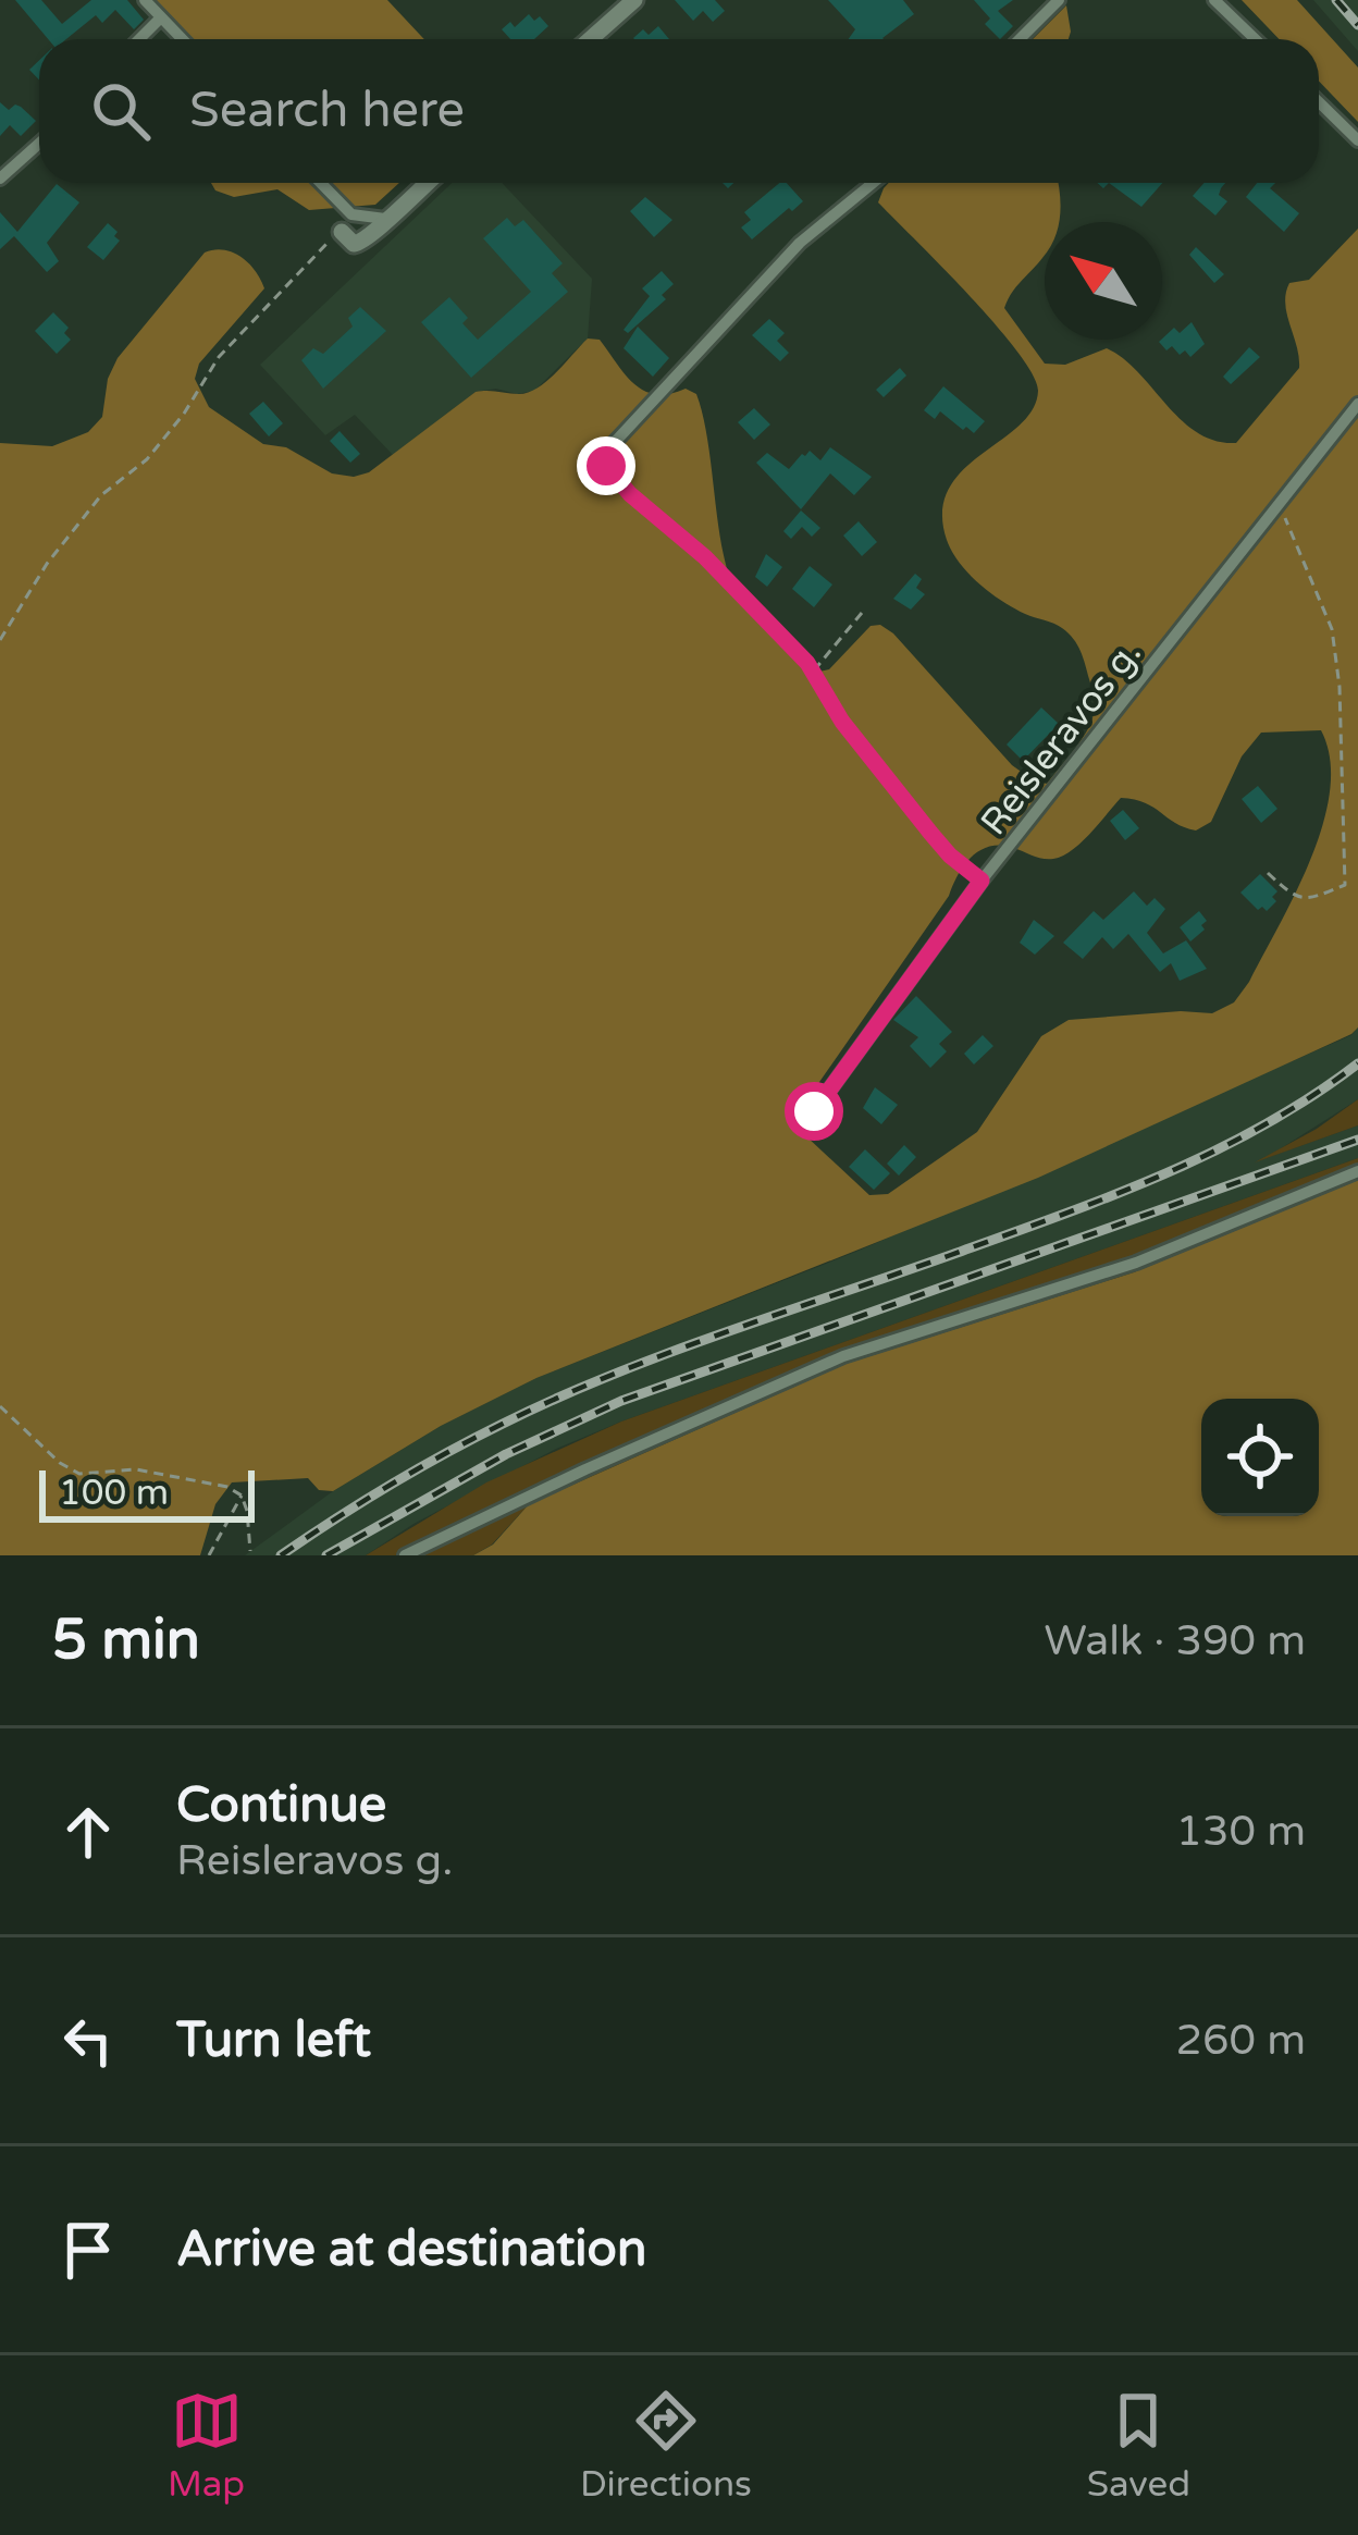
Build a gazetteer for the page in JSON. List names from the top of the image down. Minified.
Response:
{"streets":{"street":["Reisleravos g."]},"scale_bar":"100 m","north":"top left","page":{"search":"Search here","scale":"100 m","heading":["5 min","Walk · 390 m"],"list":[["Continue","Reisleravos g.","130 m"],["Turn left","260 m"],"Arrive at destination"],"nav":["Map","Directions","Saved"]}}
